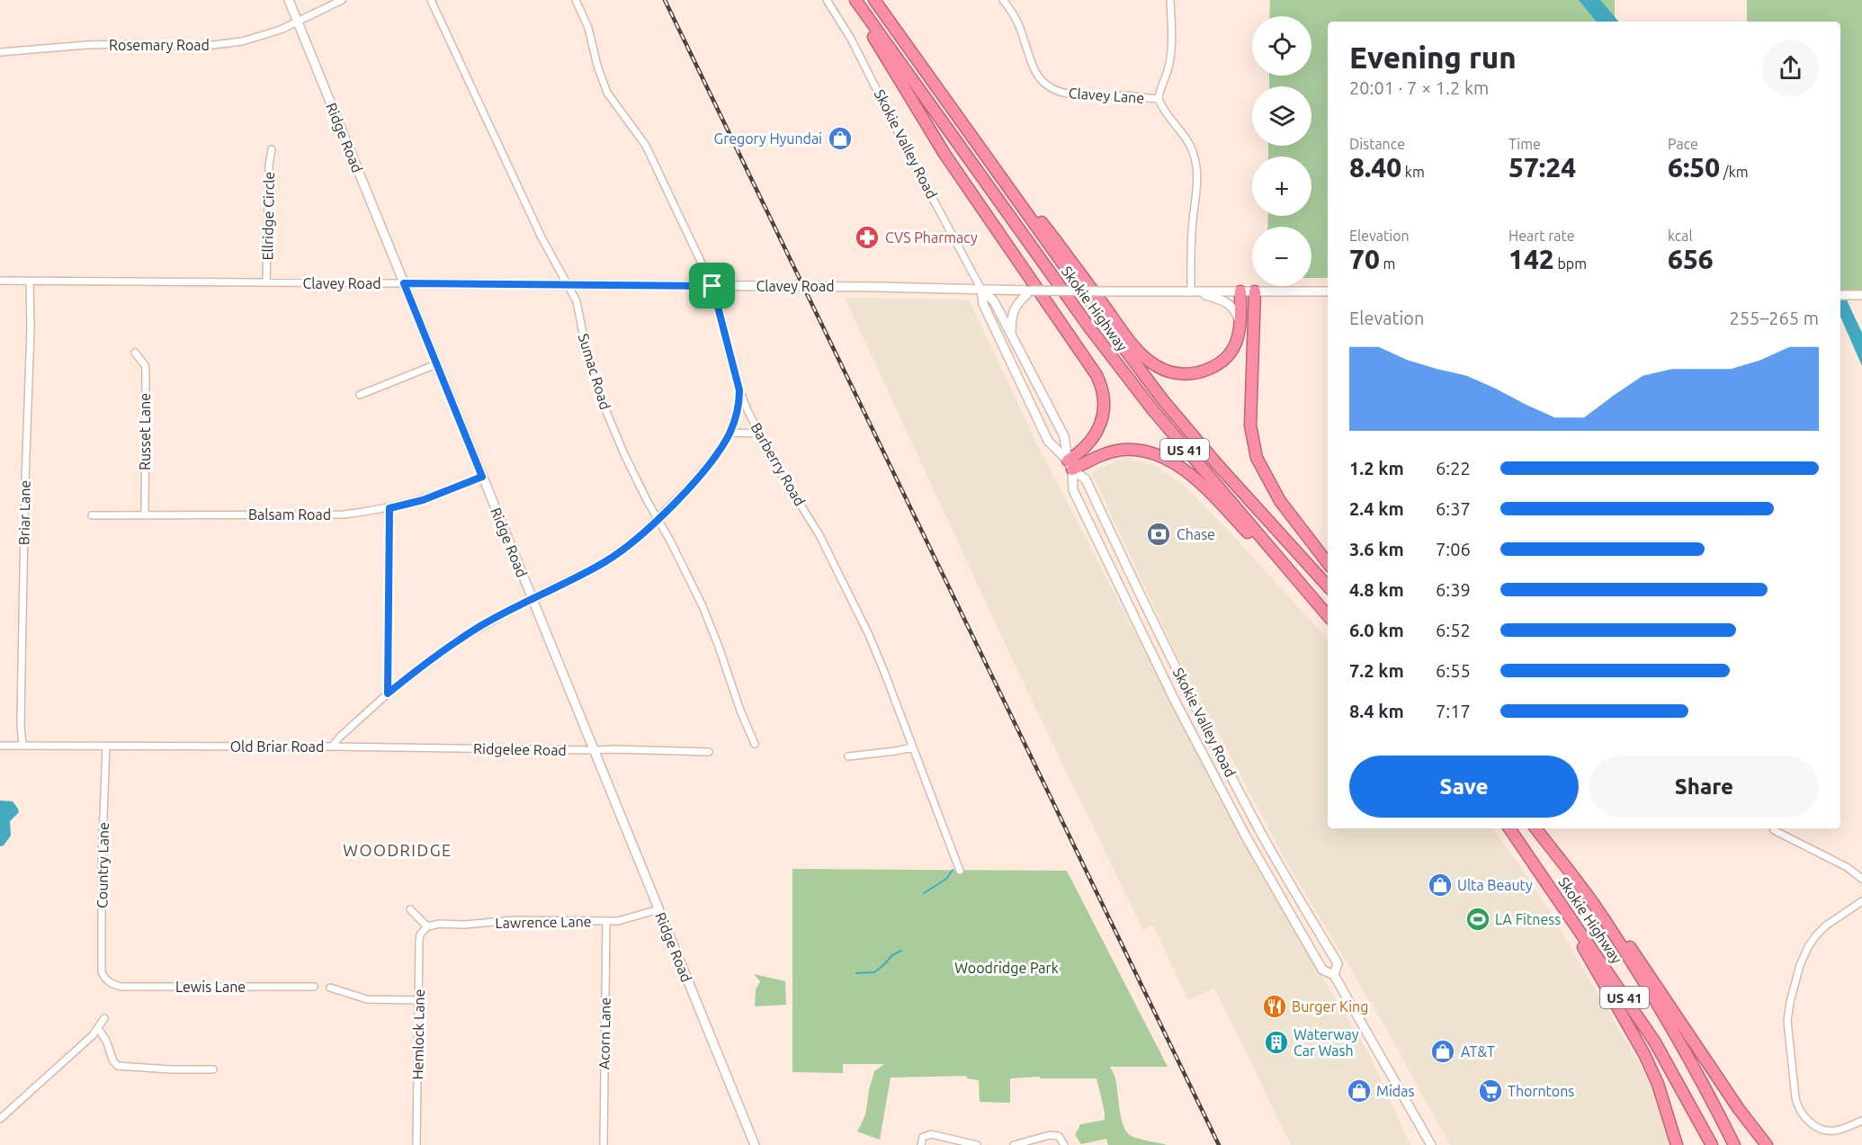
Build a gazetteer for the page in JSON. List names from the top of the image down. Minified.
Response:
{"streets":{"highway":["Skokie Highway","US 41"],"main road":["Ridge Road","Skokie Valley Road","Clavey Road"],"street":["Rosemary Road","Clavey Lane","Ellridge Circle","Sumac Road","Russet Lane","Barberry Road","Briar Lane","Balsam Road","Old Briar Road","Ridgelee Road","Country Lane","Lawrence Lane","Lewis Lane","Acorn Lane","Hemlock Lane"]},"crossings":[["Rosemary Road","Ridge Road"],["Clavey Lane","Clavey Road"],["Ridge Road","Clavey Road"],["Ridge Road","Balsam Road"],["Ridge Road","Old Briar Road"],["Ridge Road","Ridgelee Road"],["Ridge Road","Lawrence Lane"],["Skokie Valley Road","Clavey Road"],["Ellridge Circle","Clavey Road"],["Clavey Road","Sumac Road"],["Clavey Road","Barberry Road"],["Clavey Road","Briar Lane"],["Sumac Road","Old Briar Road"],["Russet Lane","Balsam Road"],["Barberry Road","Old Briar Road"],["Briar Lane","Old Briar Road"],["Old Briar Road","Ridgelee Road"],["Old Briar Road","Country Lane"],["Country Lane","Lewis Lane"],["Lawrence Lane","Acorn Lane"],["Lawrence Lane","Hemlock Lane"]],"districts":["WOODRIDGE"],"parks":["Woodridge Park"],"places":{"shop":["Gregory Hyundai","Ulta Beauty","AT&T","Midas"],"pharmacy":["CVS Pharmacy"],"bank":["Chase"],"sports":["LA Fitness"],"restaurant":["Burger King"],"building":["Waterway Car Wash"],"supermarket":["Thorntons"]},"page":{"map_buttons":["+","−"],"heading":["Evening run","20:01 · 7 × 1.2 km"],"stats":[["Distance","8.40 km"],["Time","57:24"],["Pace","6:50 /km"],["Elevation","70 m"],["Heart rate","142 bpm"],["kcal","656"]],"chart":["Elevation","255–265 m"],"list":[{"name":"1.2 km","note":"6:22"},{"name":"2.4 km","note":"6:37"},{"name":"3.6 km","note":"7:06"},{"name":"4.8 km","note":"6:39"},{"name":"6.0 km","note":"6:52"},{"name":"7.2 km","note":"6:55"},{"name":"8.4 km","note":"7:17"}],"buttons":["Save","Share"]}}
